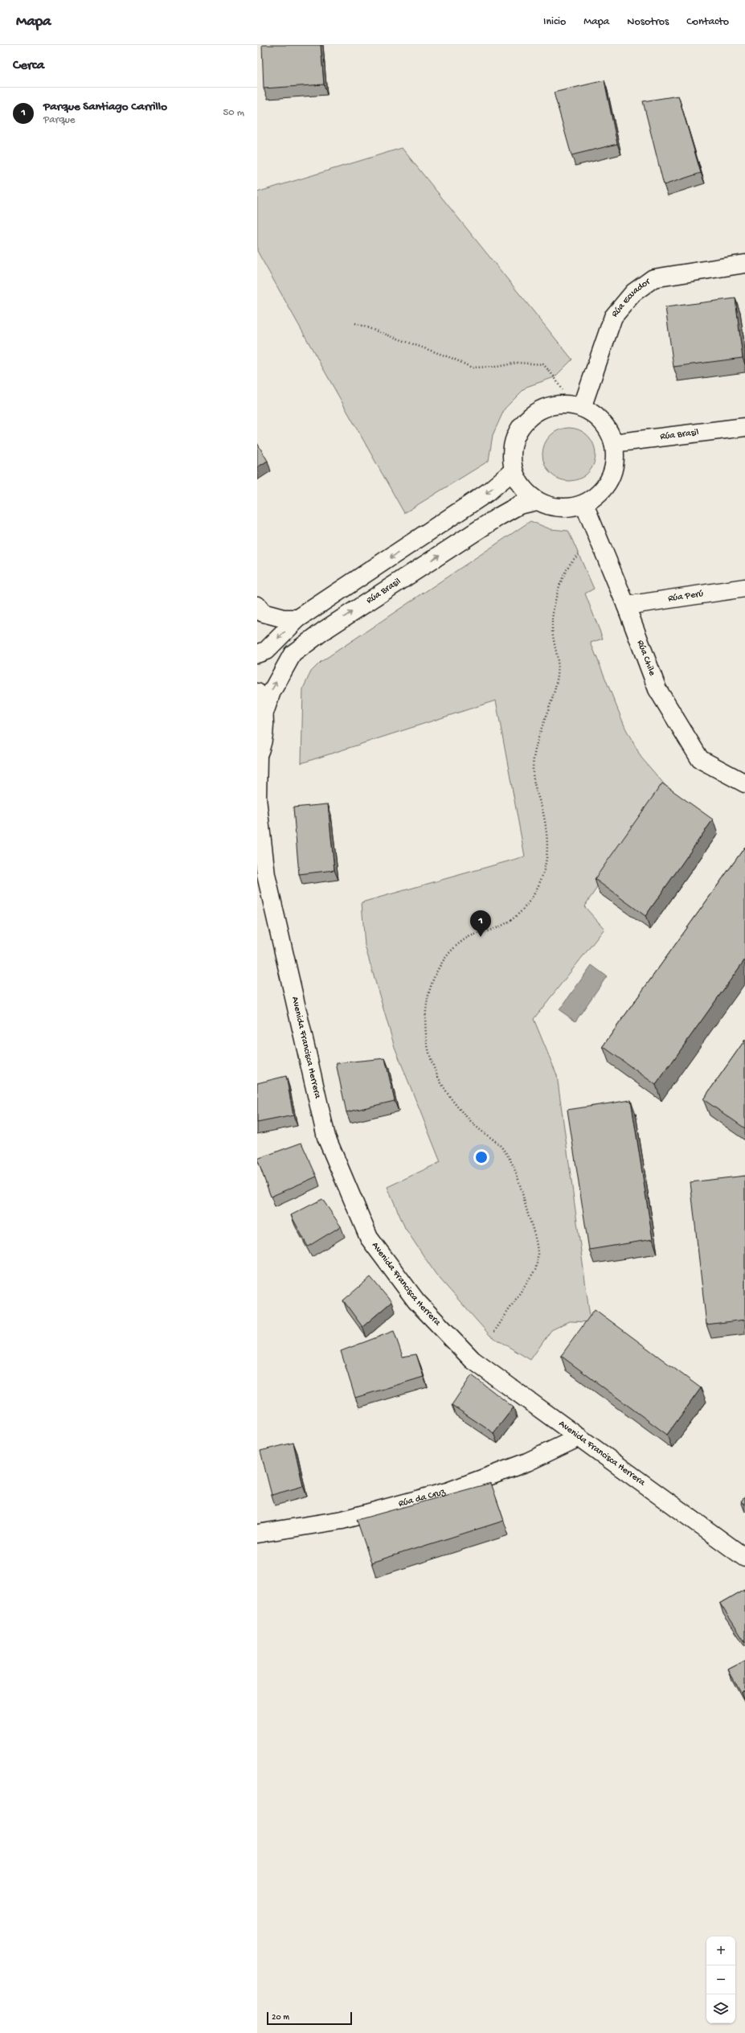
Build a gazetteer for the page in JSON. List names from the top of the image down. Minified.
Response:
{"streets":{"street":["Rúa Ecuador","Rúa Brasil","Rúa Perú","Rúa Chile","Avenida Francisca Herrera","Rúa da Cruz"]},"crossings":[["Rúa Ecuador","Rúa Brasil"],["Rúa Ecuador","Rúa Chile"],["Rúa Brasil","Rúa Chile"],["Rúa Brasil","Avenida Francisca Herrera"],["Rúa Perú","Rúa Chile"],["Avenida Francisca Herrera","Rúa da Cruz"]],"scale_bar":"20 m","page":{"header":"Mapa","nav":["Inicio","Mapa","Nosotros","Contacto"],"heading":"Cerca","list":[{"mark":"1","name":"Parque Santiago Carrillo","note":"Parque","value":"50 m"}],"pins":"1","map_buttons":["+","−"],"scale":"20 m"}}
